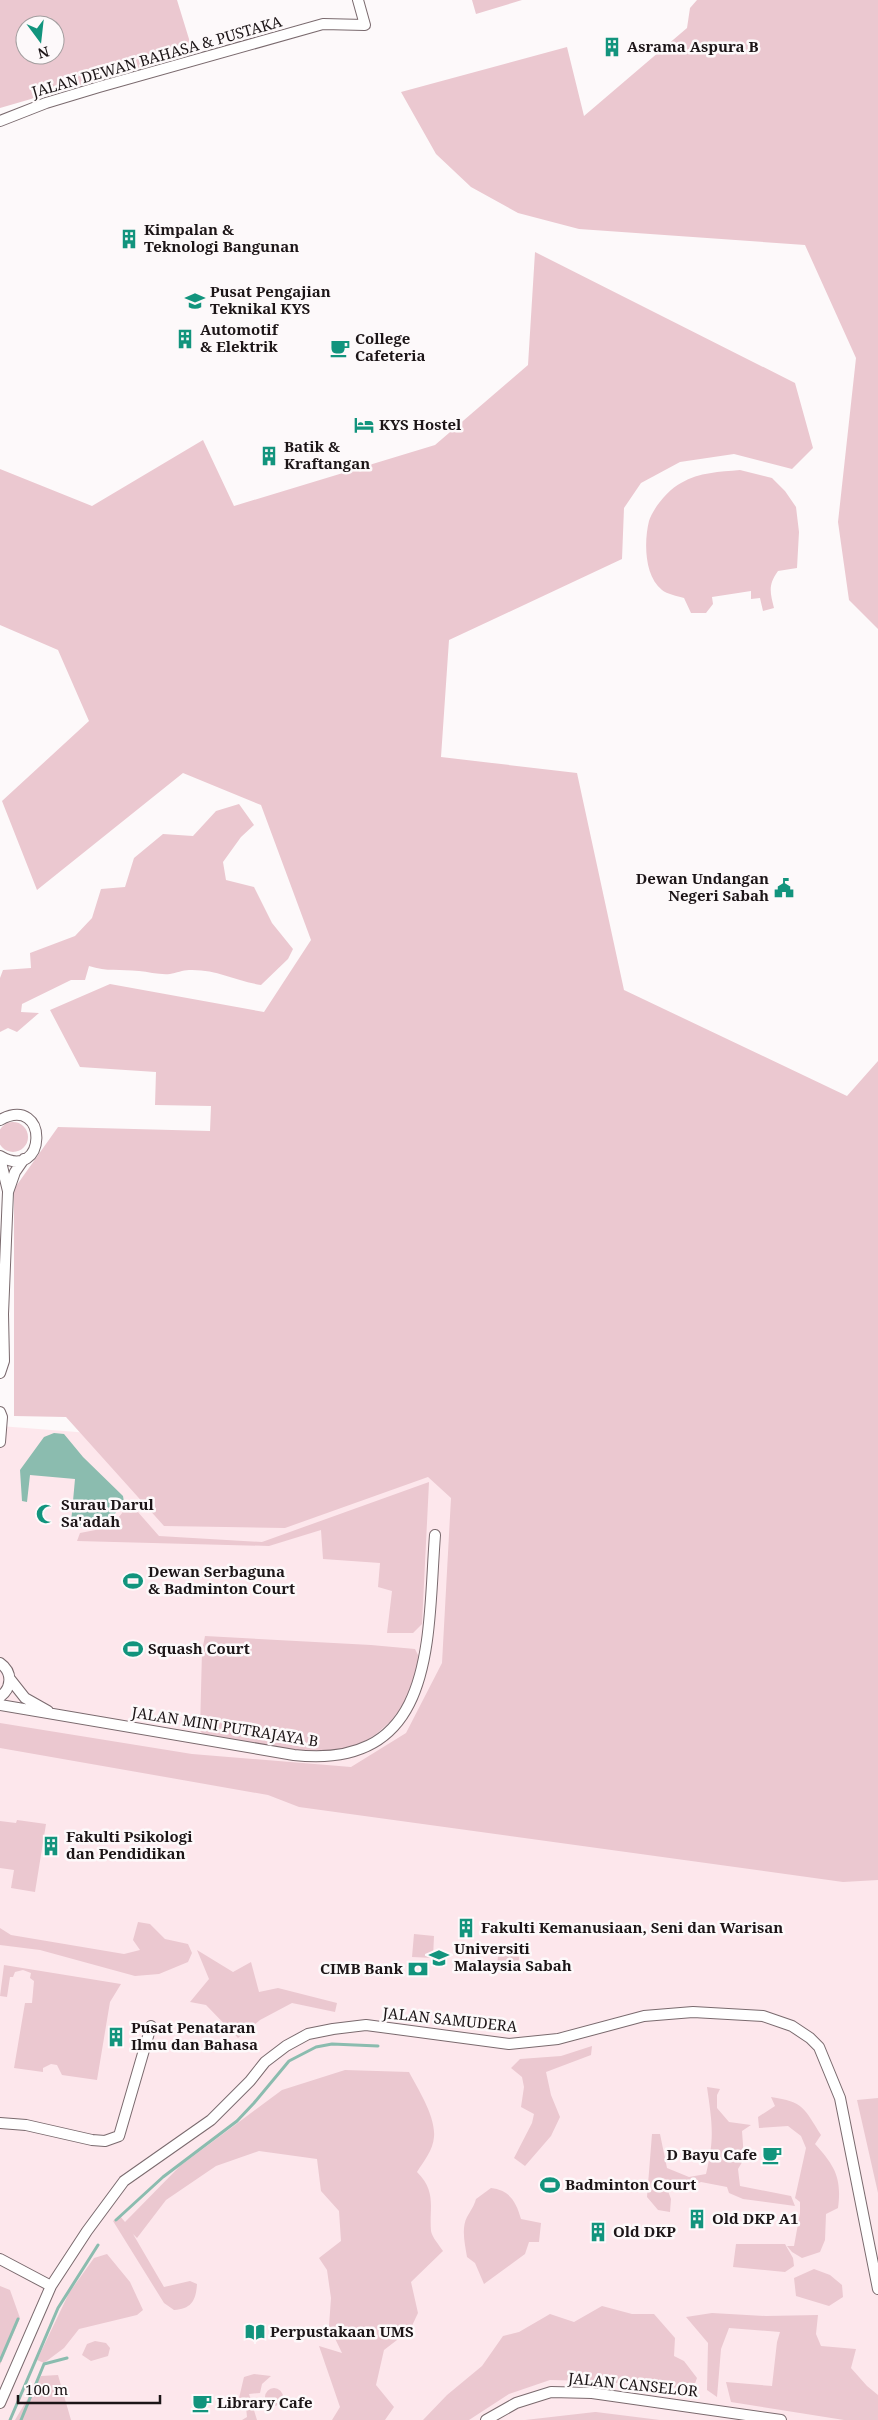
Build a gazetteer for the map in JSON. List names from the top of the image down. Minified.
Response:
{"streets":{"street":["JALAN DEWAN BAHASA & PUSTAKA","JALAN MINI PUTRAJAYA B","JALAN SAMUDERA","JALAN CANSELOR"]},"places":{"building":["Asrama Aspura B","Kimpalan & Teknologi Bangunan","Automotif & Elektrik","Batik & Kraftangan","Fakulti Psikologi dan Pendidikan","Fakulti Kemanusiaan, Seni dan Warisan","Pusat Penataran Ilmu dan Bahasa","Old DKP A1","Old DKP"],"school or university":["Pusat Pengajian Teknikal KYS","Universiti Malaysia Sabah"],"cafe":["College Cafeteria","D Bayu Cafe","Library Cafe"],"hotel":["KYS Hostel"],"public building":["Dewan Undangan Negeri Sabah"],"mosque":["Surau Darul Sa'adah"],"sports":["Dewan Serbaguna & Badminton Court","Squash Court","Badminton Court"],"bank":["CIMB Bank"],"library":["Perpustakaan UMS"]},"scale_bar":"100 m","north":"bottom"}
